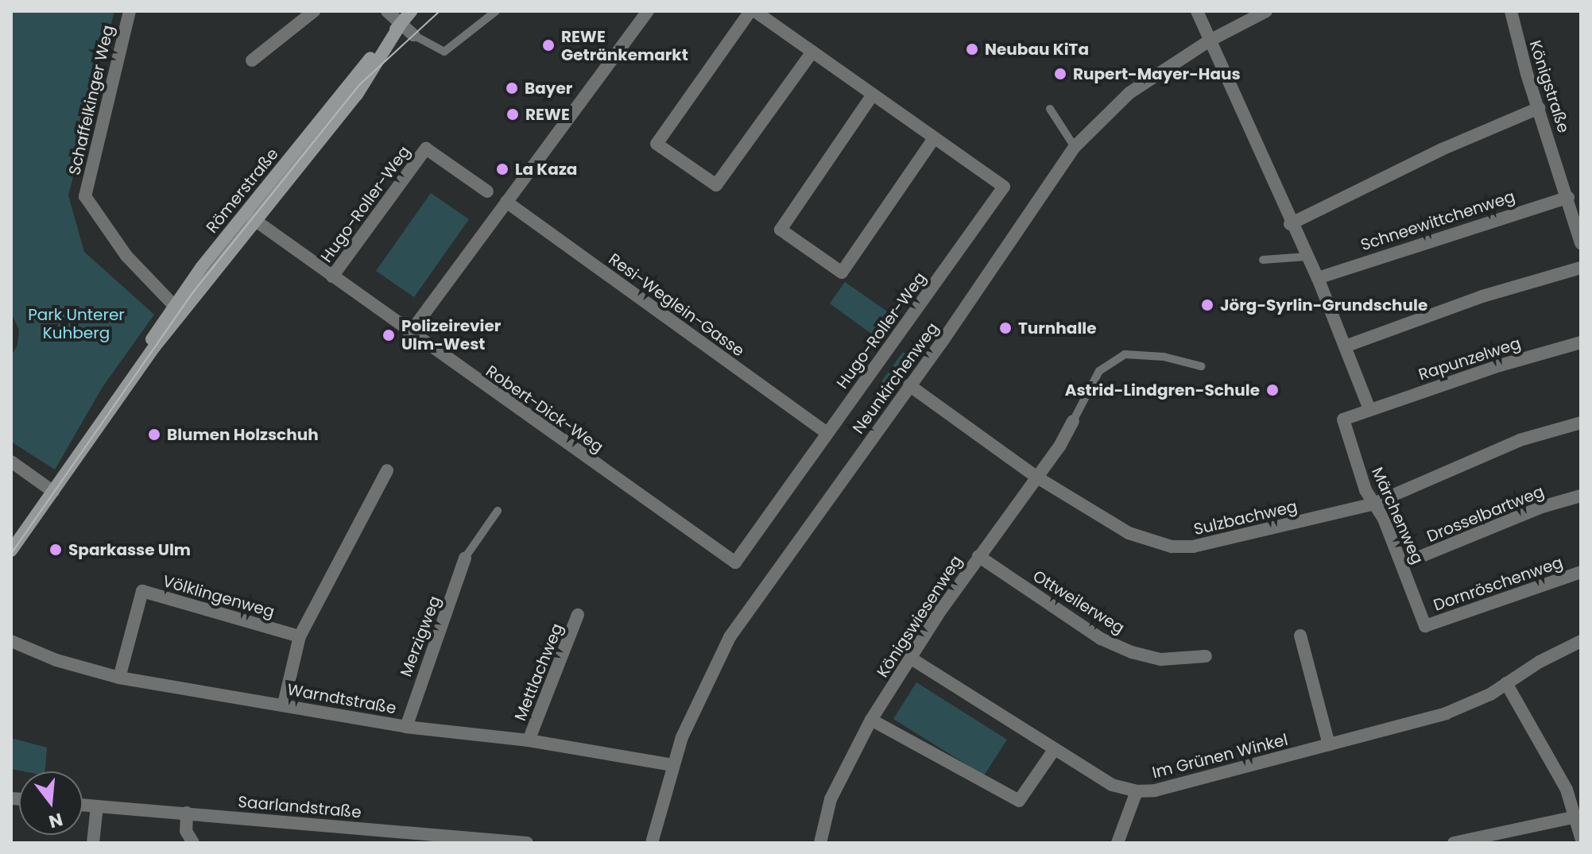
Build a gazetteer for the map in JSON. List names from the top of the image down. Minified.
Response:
{"streets":{"street":["Königstraße","Schaffelkinger Weg","Römerstraße","Hugo-Roller-Weg","Schneewittchenweg","Resi-Weglein-Gasse","Rapunzelweg","Neunkirchenweg","Robert-Dick-Weg","Drosselbartweg","Märchenweg","Sulzbachweg","Dornröschenweg","Völklingenweg","Ottweilerweg","Königswiesenweg","Merzigweg","Mettlachweg","Warndtstraße","Im Grünen Winkel","Saarlandstraße"]},"crossings":[["Königstraße","Schneewittchenweg"],["Schaffelkinger Weg","Römerstraße"],["Römerstraße","Robert-Dick-Weg"],["Hugo-Roller-Weg","Resi-Weglein-Gasse"],["Hugo-Roller-Weg","Robert-Dick-Weg"],["Rapunzelweg","Märchenweg"],["Neunkirchenweg","Sulzbachweg"],["Neunkirchenweg","Warndtstraße"],["Drosselbartweg","Märchenweg"],["Märchenweg","Sulzbachweg"],["Märchenweg","Dornröschenweg"],["Sulzbachweg","Königswiesenweg"],["Völklingenweg","Warndtstraße"],["Ottweilerweg","Königswiesenweg"],["Königswiesenweg","Im Grünen Winkel"],["Merzigweg","Warndtstraße"],["Mettlachweg","Warndtstraße"]],"parks":["Park Unterer Kuhberg"],"places":["REWE Getränkemarkt","Neubau KiTa","Rupert-Mayer-Haus","Bayer","REWE","La Kaza","Jörg-Syrlin-Grundschule","Turnhalle","Polizeirevier Ulm-West","Astrid-Lindgren-Schule","Blumen Holzschuh","Sparkasse Ulm"],"north":"bottom"}
